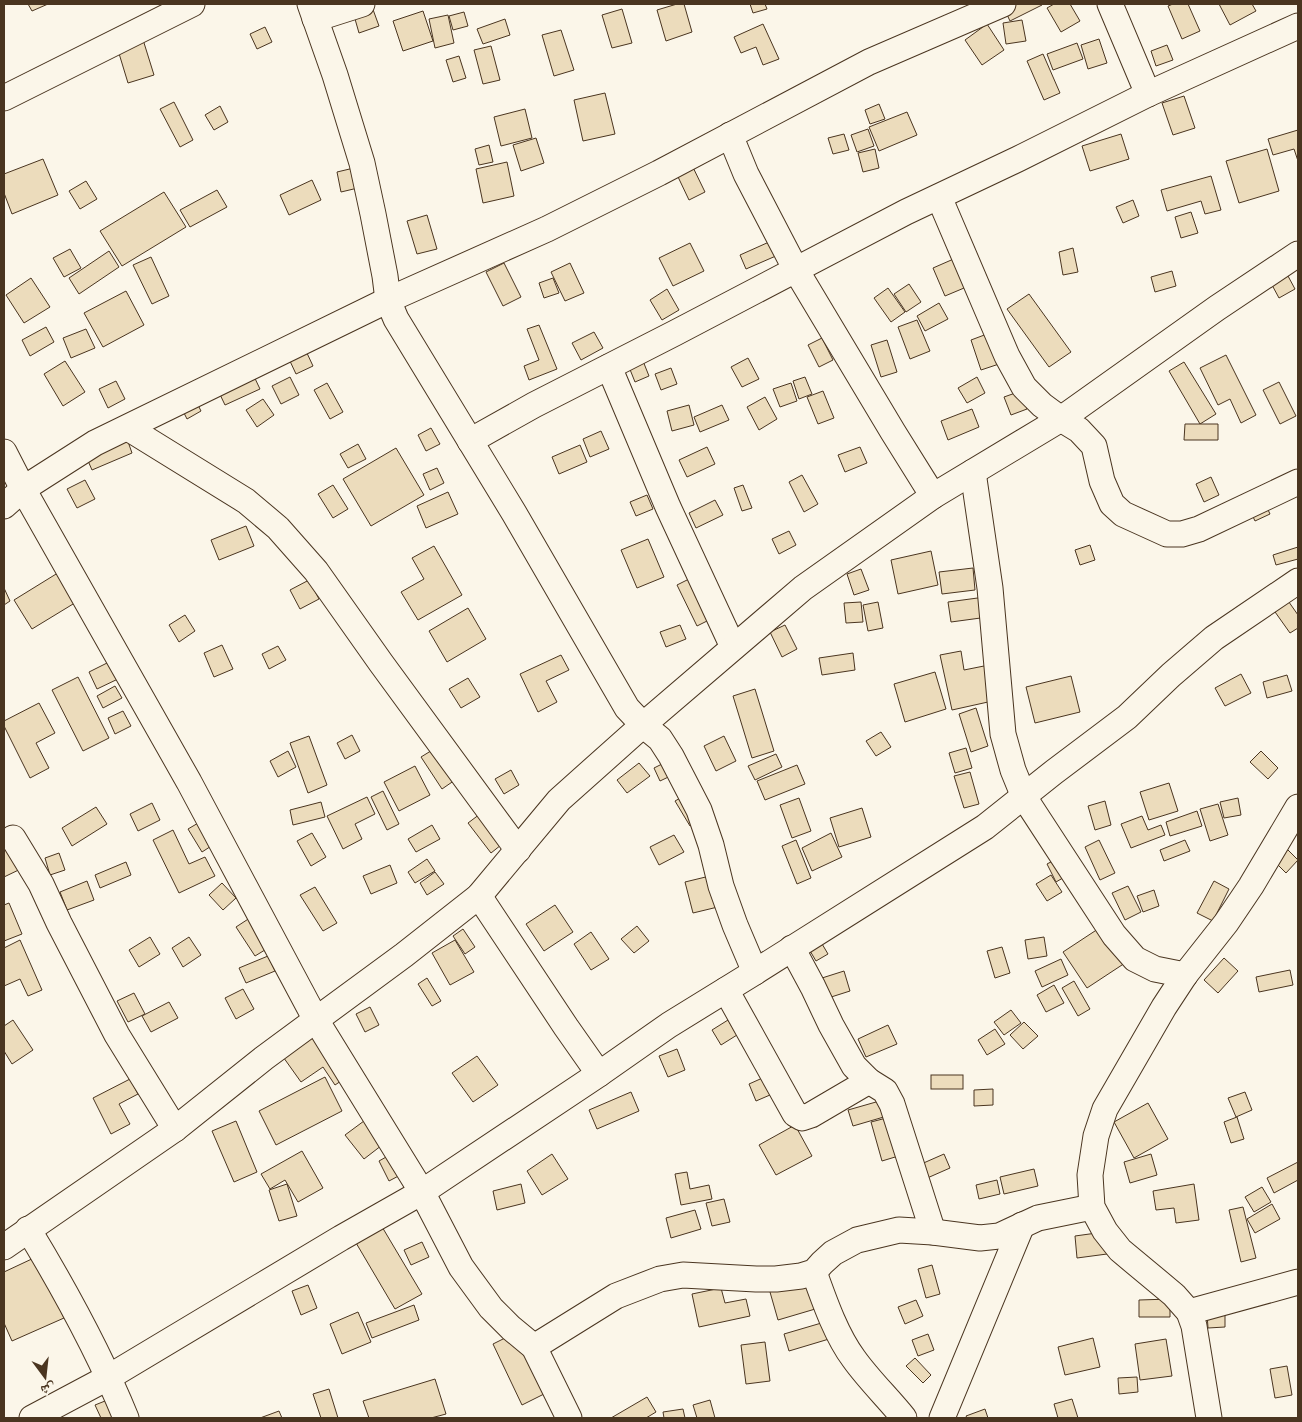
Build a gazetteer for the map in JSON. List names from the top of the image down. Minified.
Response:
{"north":"bottom"}
